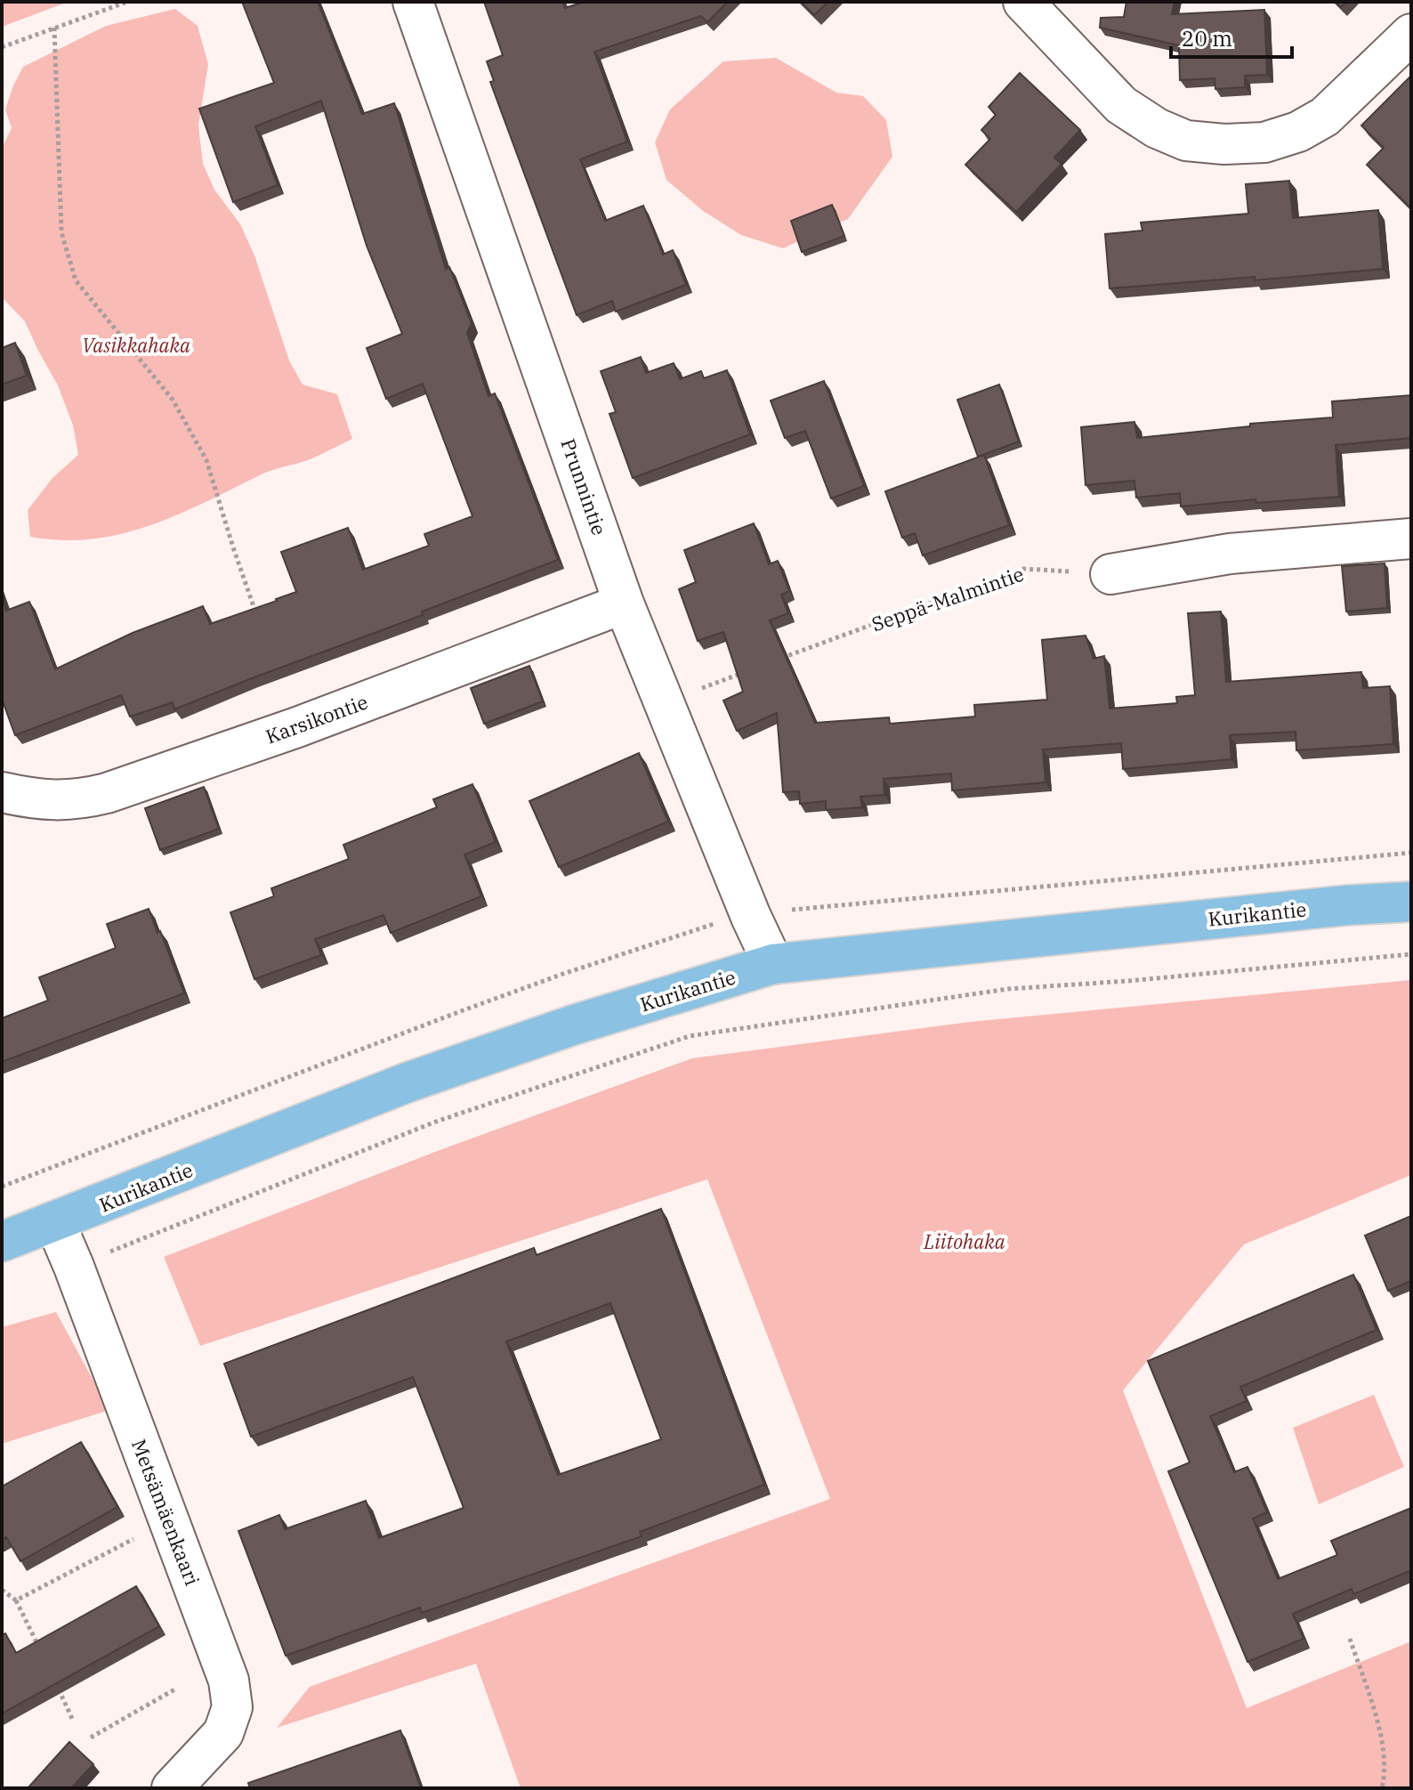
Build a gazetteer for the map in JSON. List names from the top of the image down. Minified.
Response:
{"streets":{"main road":["Kurikantie"],"street":["Prunnintie","Karsikontie","Metsämäenkaari"],"path":["Seppä-Malmintie"]},"crossings":[["Prunnintie","Karsikontie"],["Prunnintie","Kurikantie"],["Kurikantie","Metsämäenkaari"]],"parks":["Vasikkahaka","Liitohaka"],"scale_bar":"20 m"}
